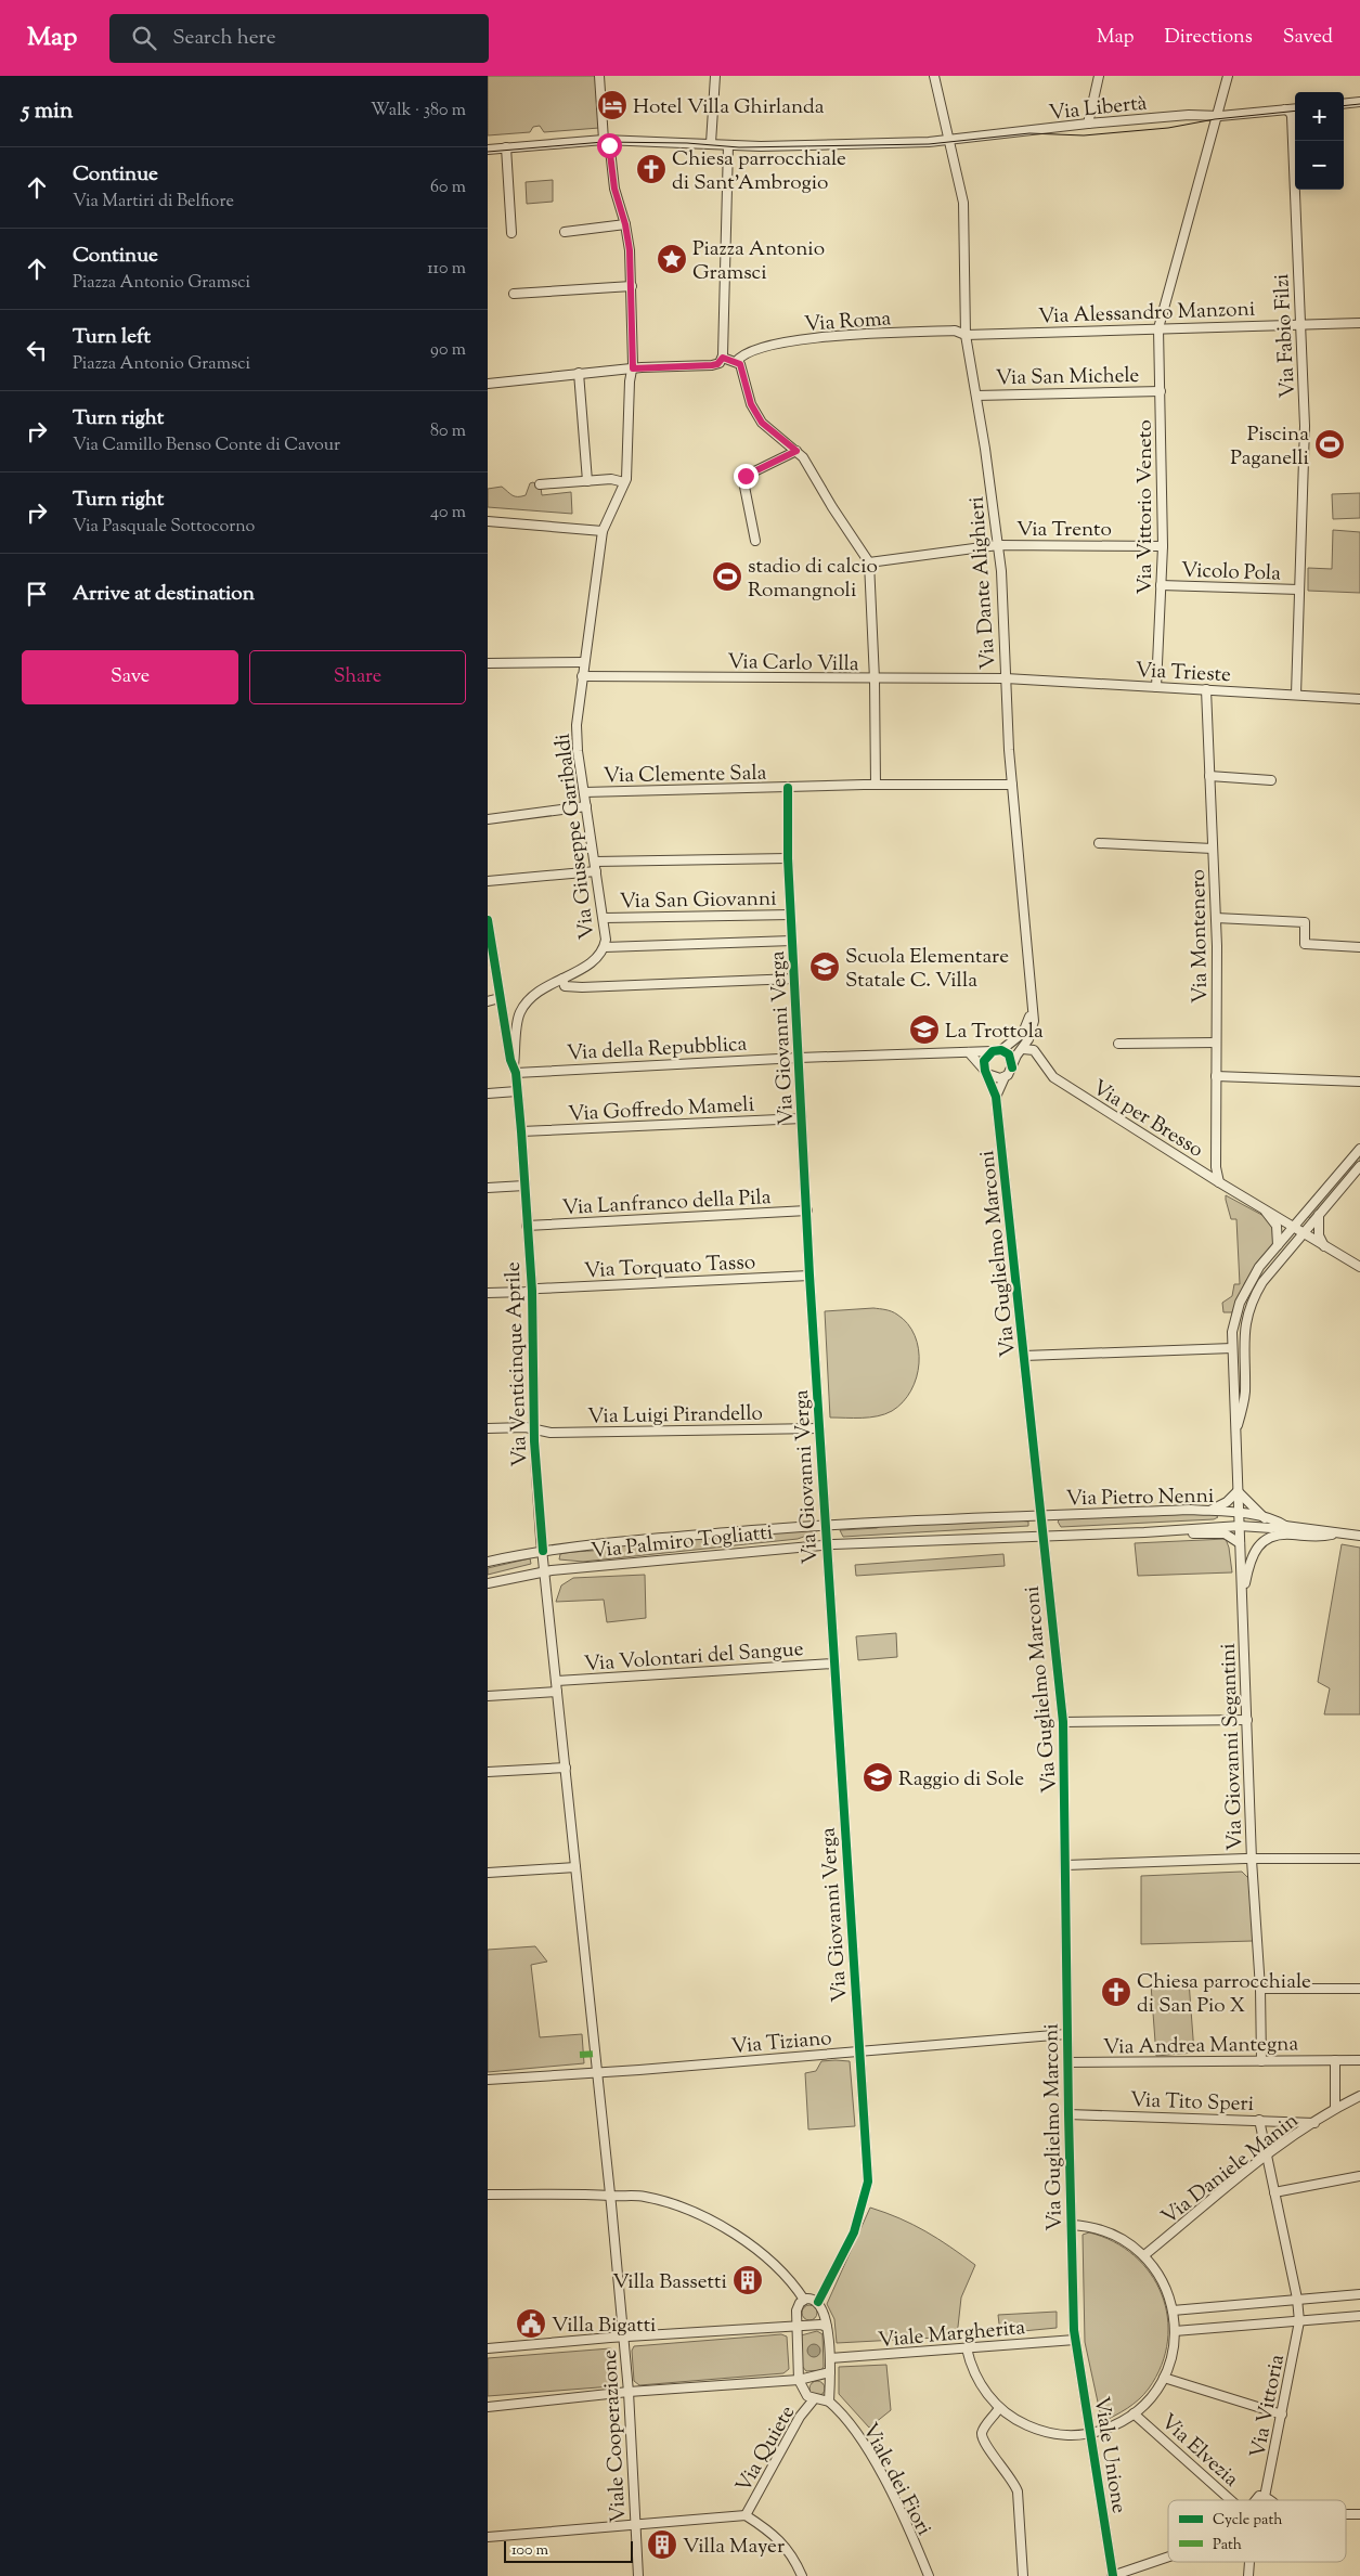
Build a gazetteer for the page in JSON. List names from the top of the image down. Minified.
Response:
{"streets":{"street":["Via Libertà","Via Alessandro Manzoni","Via Roma","Via Fabio Filzi","Via San Michele","Via Vittorio Veneto","Via Trento","Vicolo Pola","Via Dante Alighieri","Via Carlo Villa","Via Trieste","Via Clemente Sala","Via Giuseppe Garibaldi","Via San Giovanni","Via Montenero","Via Giovanni Verga","Via della Repubblica","Via Goffredo Mameli","Via per Bresso","Via Lanfranco della Pila","Via Guglielmo Marconi","Via Torquato Tasso","Via Venticinque Aprile","Via Luigi Pirandello","Via Pietro Nenni","Via Palmiro Togliatti","Via Volontari del Sangue","Via Giovanni Segantini","Via Tiziano","Via Andrea Mantegna","Via Tito Speri","Via Daniele Manin","Viale Margherita","Via Vittoria","Viale Cooperazione","Via Quiete","Via Elvezia","Viale Unione","Viale dei Fiori"]},"crossings":[["Via Libertà","Via Fabio Filzi"],["Via Libertà","Via Vittorio Veneto"],["Via Libertà","Via Dante Alighieri"],["Via Alessandro Manzoni","Via Roma"],["Via Alessandro Manzoni","Via Fabio Filzi"],["Via Alessandro Manzoni","Via Vittorio Veneto"],["Via Alessandro Manzoni","Via Dante Alighieri"],["Via Roma","Via Dante Alighieri"],["Via Fabio Filzi","Vicolo Pola"],["Via Fabio Filzi","Via Trieste"],["Via San Michele","Via Vittorio Veneto"],["Via San Michele","Via Dante Alighieri"],["Via Vittorio Veneto","Via Trento"],["Via Vittorio Veneto","Vicolo Pola"],["Via Vittorio Veneto","Via Trieste"],["Via Trento","Via Dante Alighieri"],["Via Dante Alighieri","Via Carlo Villa"],["Via Dante Alighieri","Via Trieste"],["Via Dante Alighieri","Via Clemente Sala"],["Via Dante Alighieri","Via della Repubblica"],["Via Dante Alighieri","Via per Bresso"],["Via Dante Alighieri","Via Guglielmo Marconi"],["Via Carlo Villa","Via Trieste"],["Via Carlo Villa","Via Giuseppe Garibaldi"],["Via Trieste","Via Montenero"],["Via Clemente Sala","Via Giuseppe Garibaldi"],["Via Clemente Sala","Via Giovanni Verga"],["Via Giuseppe Garibaldi","Via San Giovanni"],["Via Giuseppe Garibaldi","Via della Repubblica"],["Via Giuseppe Garibaldi","Via Venticinque Aprile"],["Via San Giovanni","Via Giovanni Verga"],["Via Montenero","Via per Bresso"],["Via Giovanni Verga","Via della Repubblica"],["Via Giovanni Verga","Via Goffredo Mameli"],["Via Giovanni Verga","Via Lanfranco della Pila"],["Via Giovanni Verga","Via Torquato Tasso"],["Via Giovanni Verga","Via Luigi Pirandello"],["Via Giovanni Verga","Via Palmiro Togliatti"],["Via Giovanni Verga","Via Volontari del Sangue"],["Via Giovanni Verga","Via Tiziano"],["Via della Repubblica","Via Guglielmo Marconi"],["Via della Repubblica","Via Venticinque Aprile"],["Via Goffredo Mameli","Via Venticinque Aprile"],["Via per Bresso","Via Giovanni Segantini"],["Via Lanfranco della Pila","Via Venticinque Aprile"],["Via Guglielmo Marconi","Via Pietro Nenni"],["Via Guglielmo Marconi","Via Palmiro Togliatti"],["Via Guglielmo Marconi","Via Tiziano"],["Via Guglielmo Marconi","Via Andrea Mantegna"],["Via Guglielmo Marconi","Via Tito Speri"],["Via Guglielmo Marconi","Viale Margherita"],["Via Guglielmo Marconi","Viale Unione"],["Via Torquato Tasso","Via Venticinque Aprile"],["Via Venticinque Aprile","Via Luigi Pirandello"],["Via Venticinque Aprile","Via Palmiro Togliatti"],["Via Venticinque Aprile","Via Volontari del Sangue"],["Via Venticinque Aprile","Viale Cooperazione"],["Via Pietro Nenni","Via Palmiro Togliatti"],["Via Pietro Nenni","Via Giovanni Segantini"],["Via Giovanni Segantini","Via Andrea Mantegna"],["Via Tiziano","Viale Cooperazione"],["Via Tito Speri","Via Daniele Manin"],["Via Tito Speri","Via Vittoria"],["Via Daniele Manin","Via Vittoria"],["Viale Margherita","Viale Unione"]],"places":{"hotel":["Hotel Villa Ghirlanda"],"church":["Chiesa parrocchiale di Sant'Ambrogio","Chiesa parrocchiale di San Pio X"],"place":["Piazza Antonio Gramsci"],"sports":["Piscina Paganelli","stadio di calcio Romangnoli"],"school or university":["Scuola Elementare Statale C. Villa","La Trottola","Raggio di Sole"],"building":["Villa Bassetti","Villa Mayer"],"public building":["Villa Bigatti"]},"legend":["Cycle path","Path"],"scale_bar":"100 m","page":{"header":"Map","search":"Search here","nav":["Map","Directions","Saved"],"heading":["5 min","Walk · 380 m"],"map_buttons":["+","−"],"list":[["Continue","Via Martiri di Belfiore","60 m"],["Continue","Piazza Antonio Gramsci","110 m"],["Turn left","Piazza Antonio Gramsci","90 m"],["Turn right","Via Camillo Benso Conte di Cavour","80 m"],["Turn right","Via Pasquale Sottocorno","40 m"],"Arrive at destination"],"buttons":["Save","Share"],"scale":"100 m"}}
